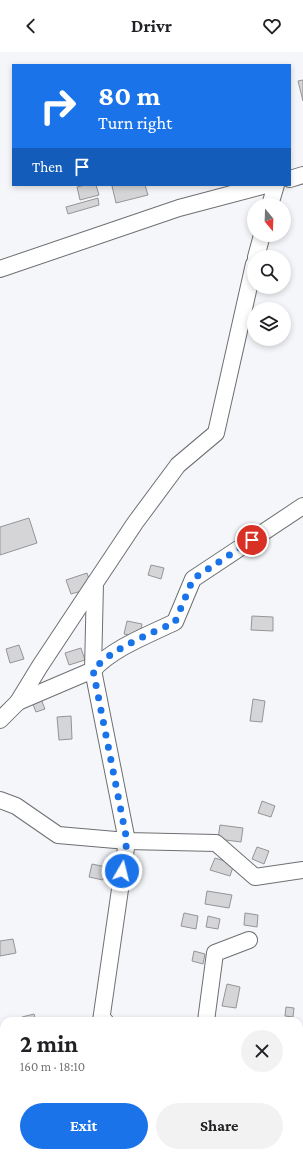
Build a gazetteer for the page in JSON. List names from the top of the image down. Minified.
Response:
{"north":"bottom","page":{"header":"Drivr","turn":["80 m","Turn right"],"then":"Then","heading":["2 min","160 m · 18:10"],"buttons":["Exit","Share"]}}
